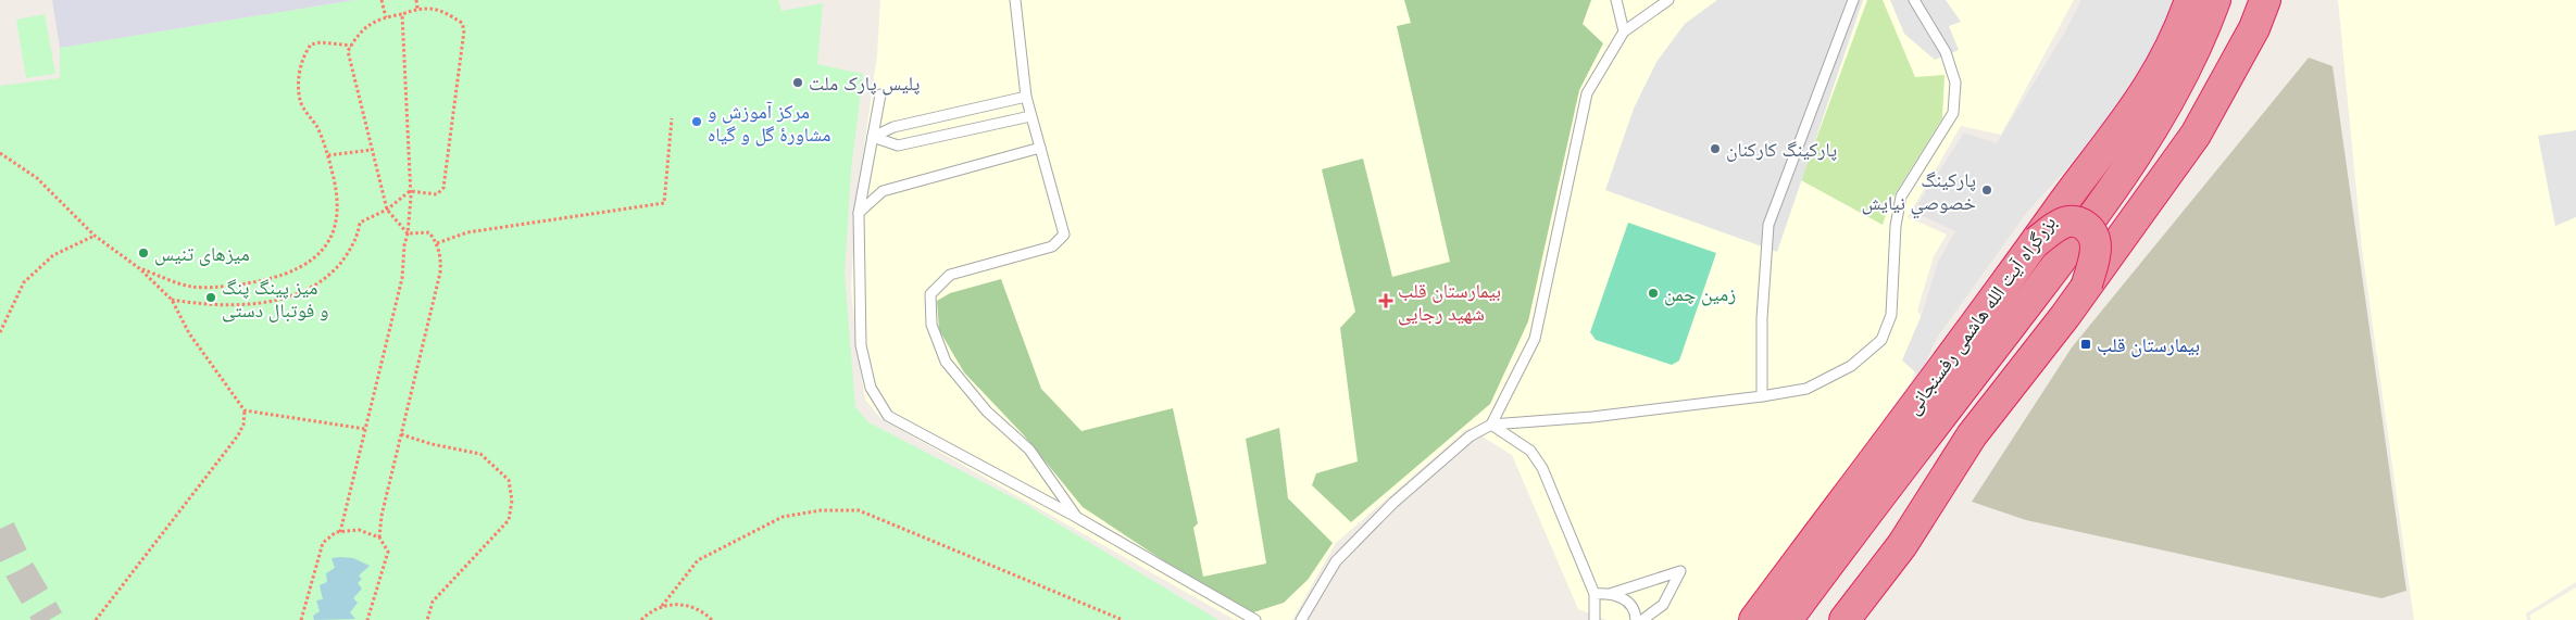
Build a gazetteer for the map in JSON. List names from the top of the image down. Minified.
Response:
{"streets":{"highway":["بزرگراه آیت الله هاشمی رفسنجانی"]},"places":{"other":["پلیس پارک ملت","مرکز آموزش و مشاورهٔ گل و گیاه","پارکینگ کارکنان","پاركينگ خصوصي نيايش","میزهای تنیس","زمین چمن","میز پینگ پنگ و فوتبال دستی"],"health":["بیمارستان قلب شهید رجایی"],"transit":["بیمارستان قلب"]}}
